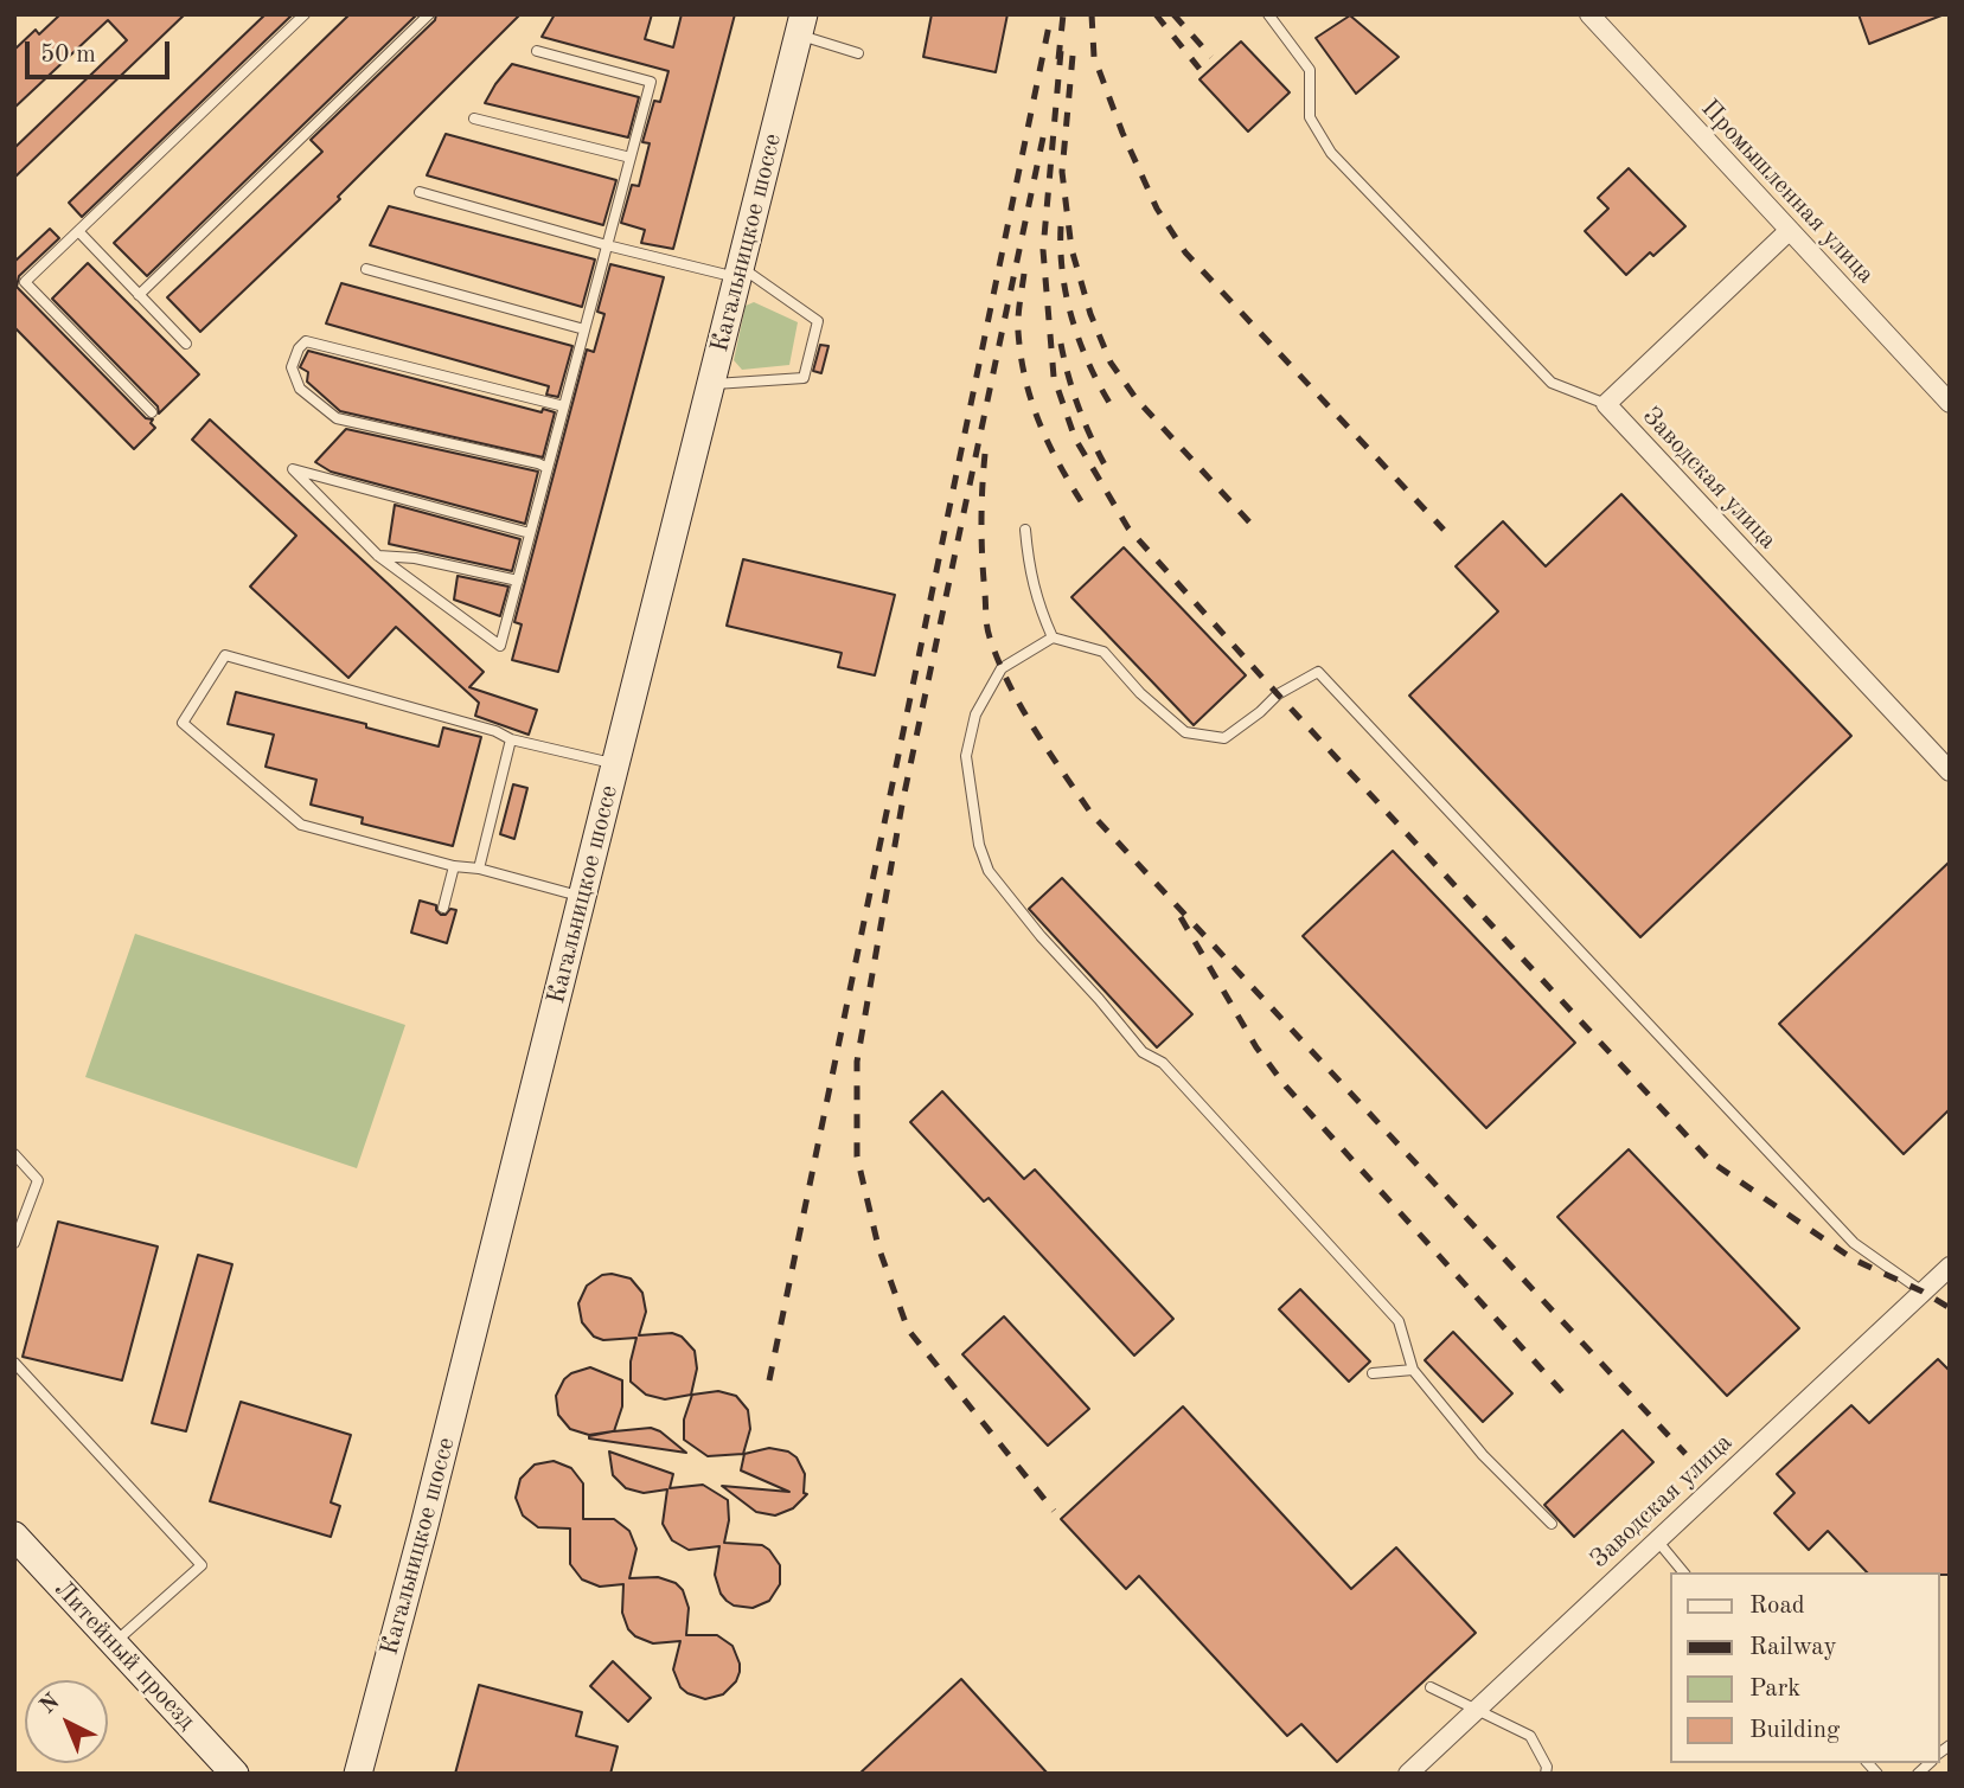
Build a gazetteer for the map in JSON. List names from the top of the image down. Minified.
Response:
{"streets":{"main road":["Кагальницкое шоссе","Литейный проезд"],"street":["Промышленная улица","Заводская улица"]},"crossings":[["Промышленная улица","Заводская улица"]],"legend":["Road","Railway","Park","Building"],"scale_bar":"50 m","north":"top left"}
